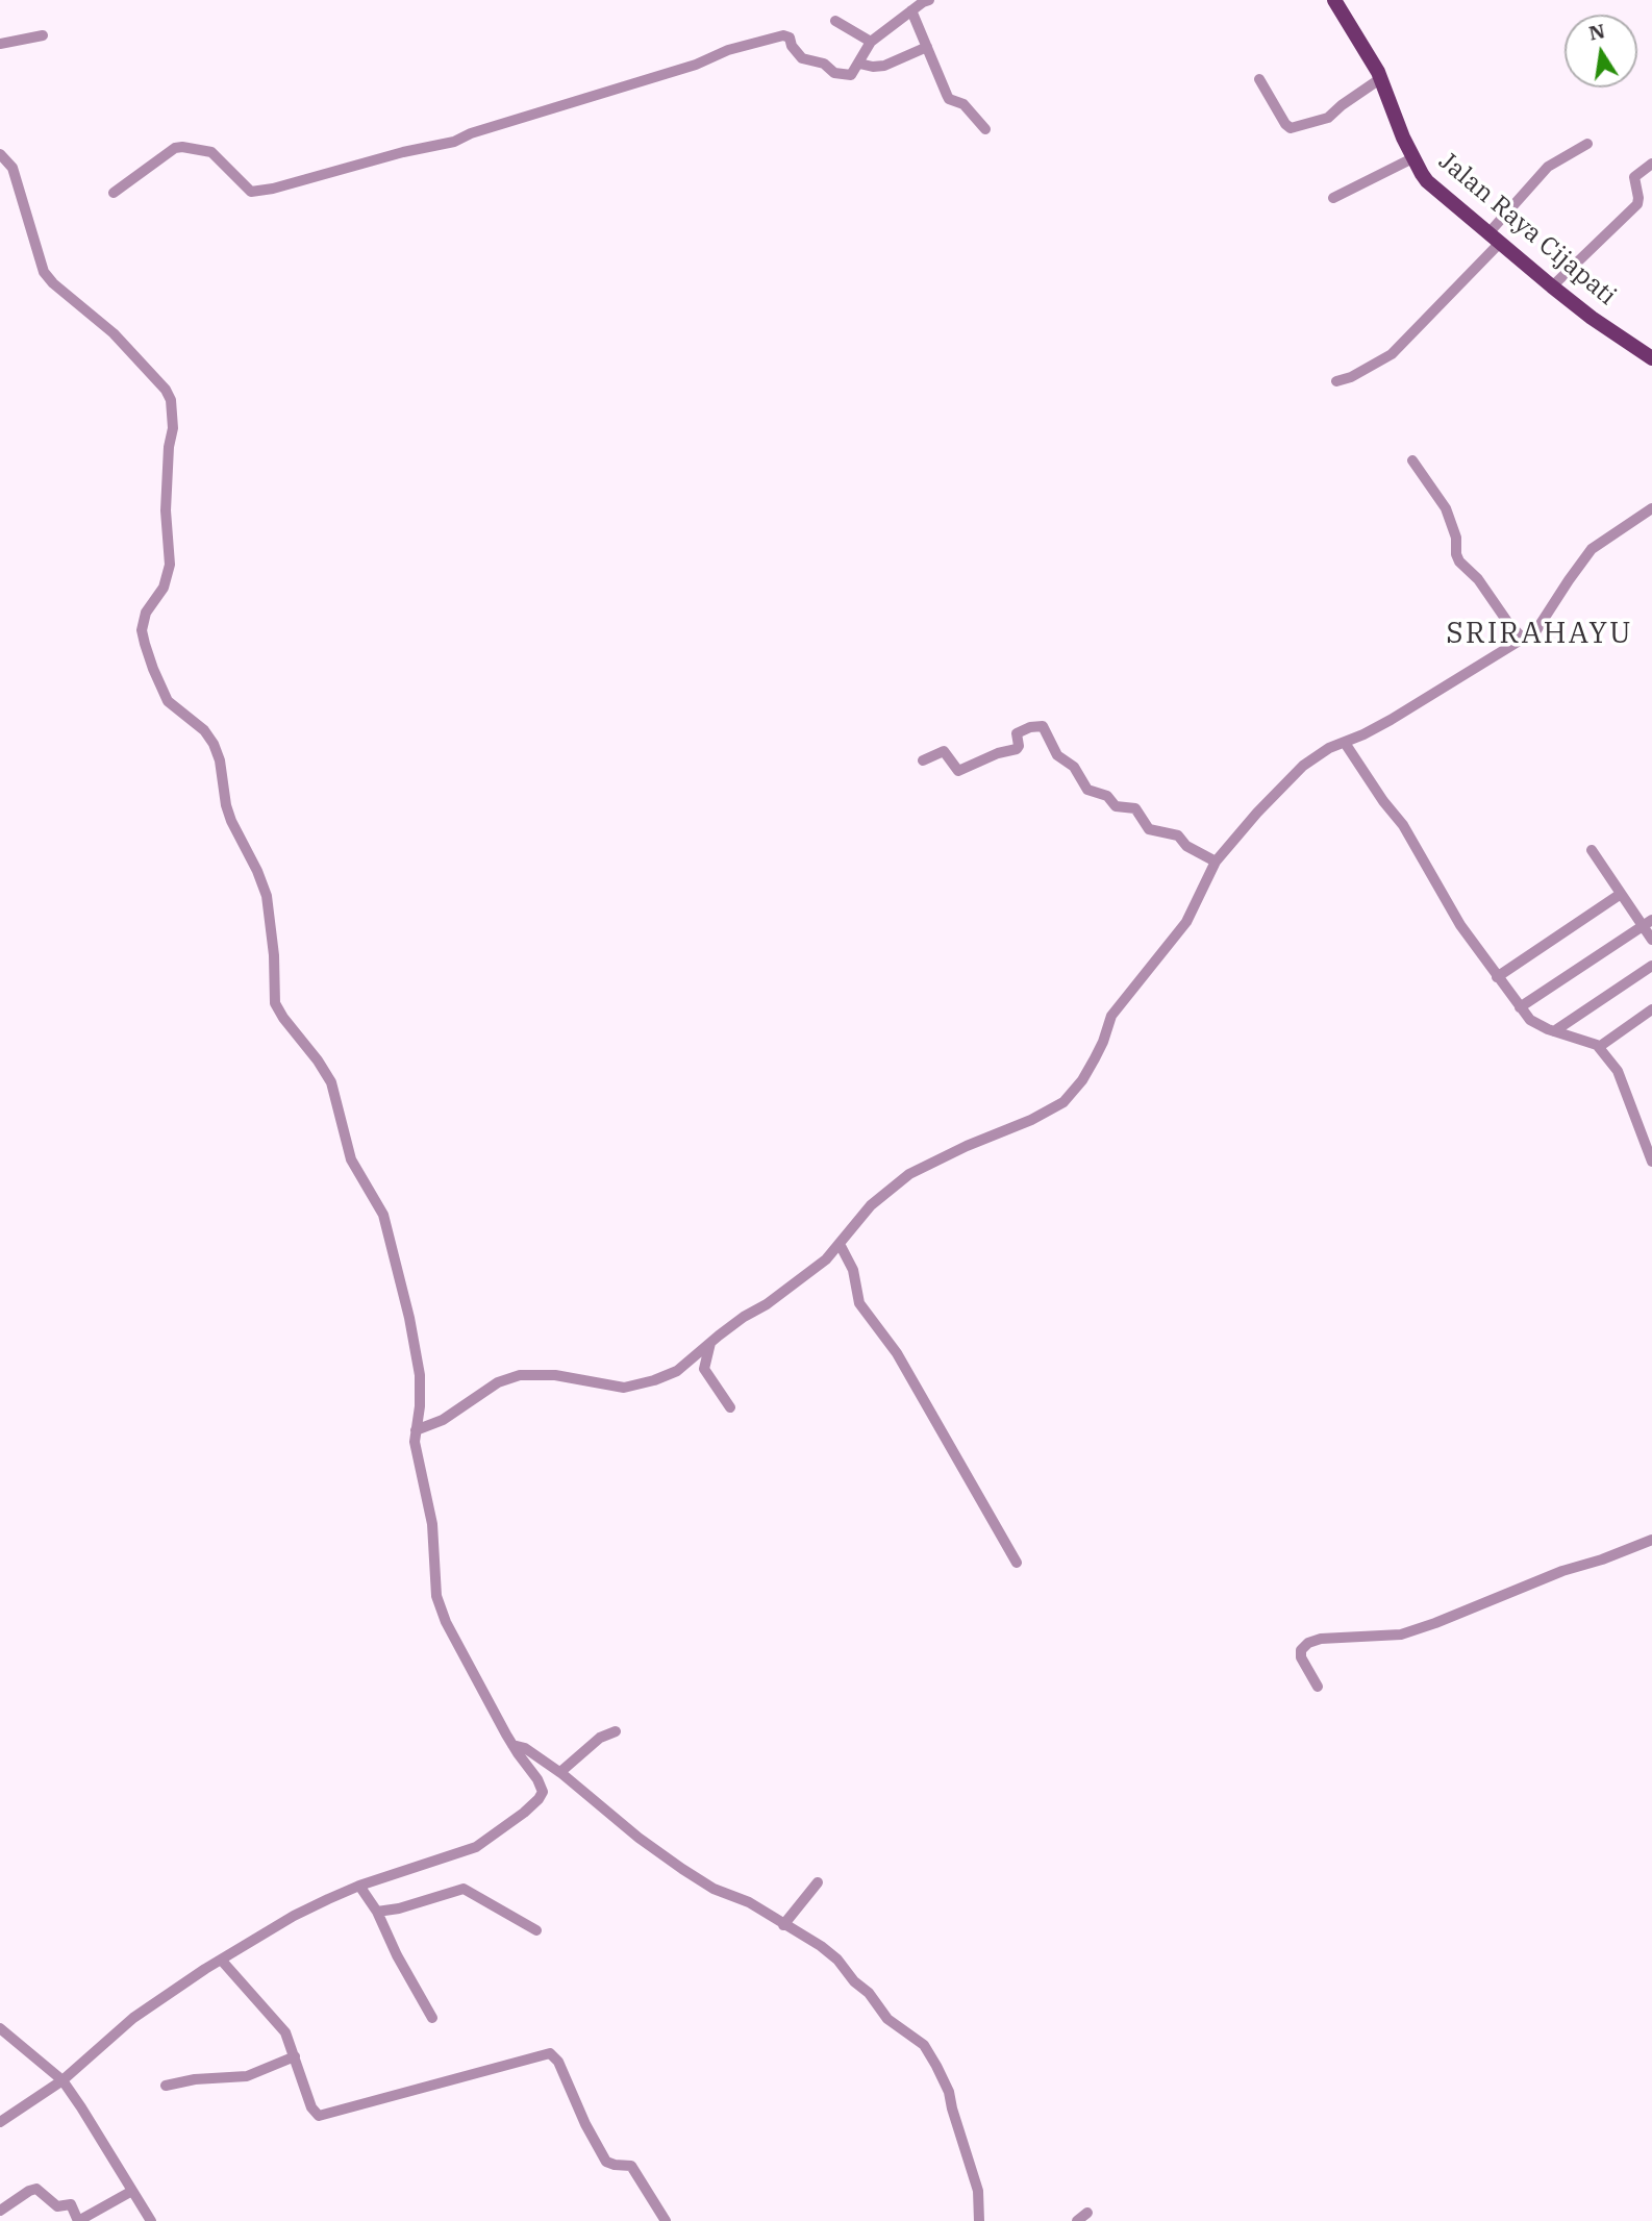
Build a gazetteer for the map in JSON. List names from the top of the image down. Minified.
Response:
{"streets":{"main road":["Jalan Raya Cijapati"]},"districts":["SRIRAHAYU"],"north":"top"}
